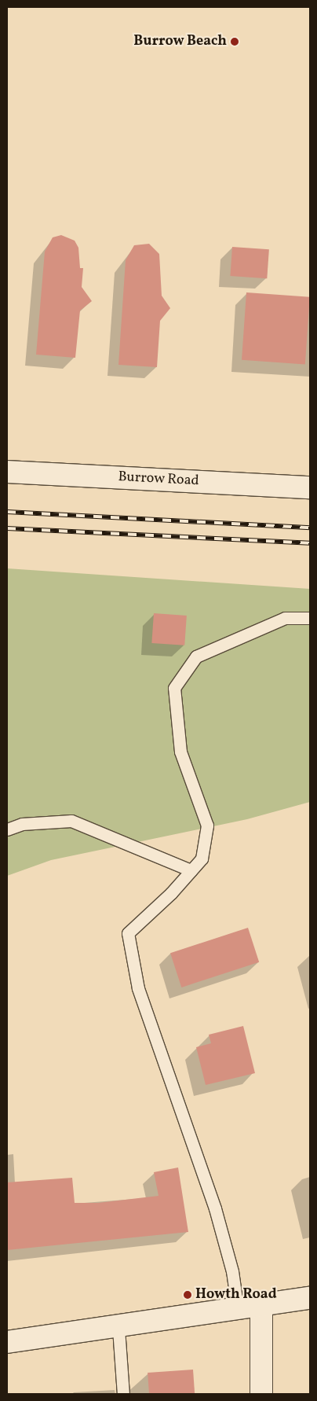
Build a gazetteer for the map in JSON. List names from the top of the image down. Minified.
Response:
{"streets":{"street":["Burrow Road"]},"places":["Burrow Beach","Howth Road"]}
